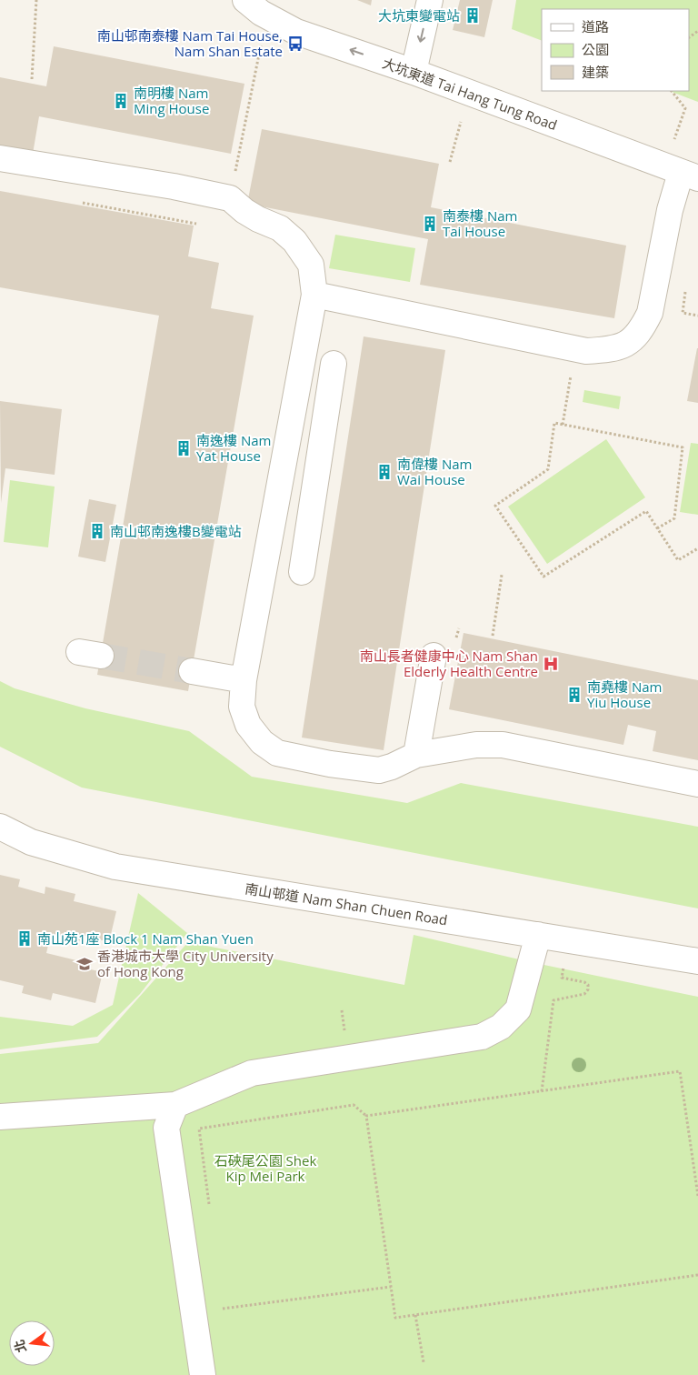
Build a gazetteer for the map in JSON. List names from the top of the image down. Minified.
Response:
{"streets":{"street":["大坑東道 Tai Hang Tung Road","南山邨道 Nam Shan Chuen Road"]},"parks":["石硤尾公園 Shek Kip Mei Park"],"places":{"building":["大坑東變電站","南明樓 Nam Ming House","南泰樓 Nam Tai House","南逸樓 Nam Yat House","南偉樓 Nam Wai House","南山邨南逸樓B變電站","南堯樓 Nam Yiu House","南山苑1座 Block 1 Nam Shan Yuen"],"bus stop":["南山邨南泰樓 Nam Tai House, Nam Shan Estate"],"hospital":["南山長者健康中心 Nam Shan Elderly Health Centre"],"school or university":["香港城市大學 City University of Hong Kong"]},"legend":["道路","公園","建築"],"north":"left"}
